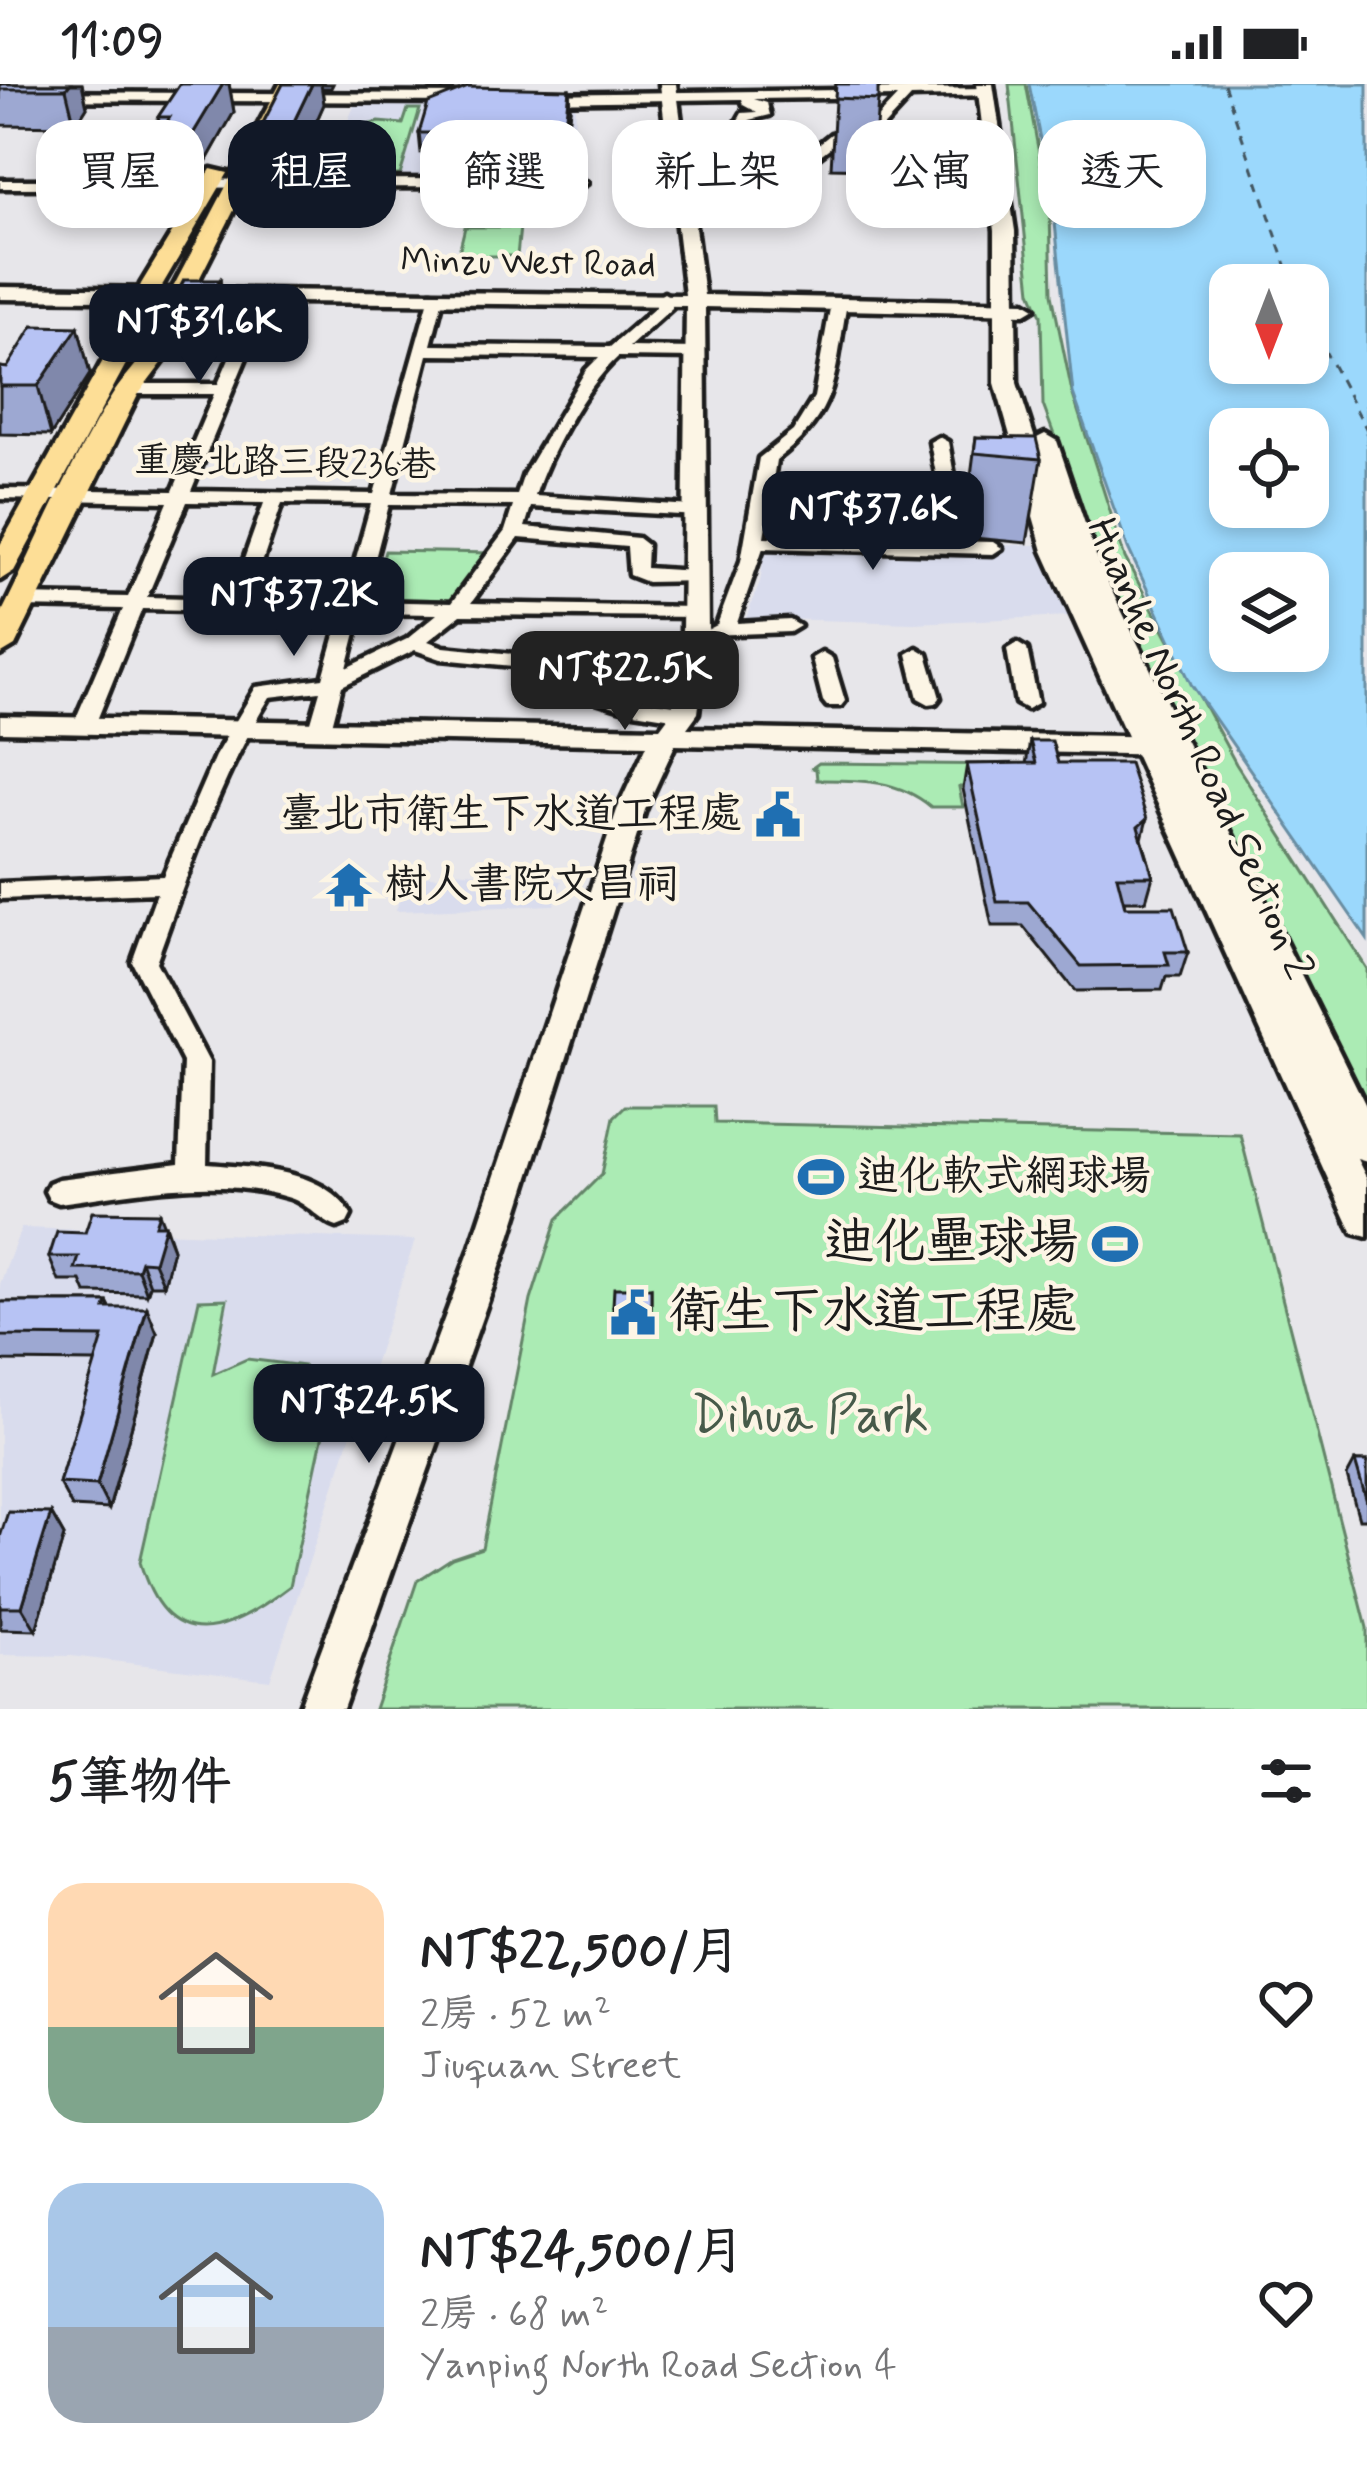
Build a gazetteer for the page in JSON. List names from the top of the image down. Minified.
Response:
{"streets":{"main road":["Huanhe North Road Section 2"],"street":["Minzu West Road","重慶北路三段236巷"]},"crossings":[["Minzu West Road","Huanhe North Road Section 2"]],"parks":["Dihua Park"],"places":{"public building":["臺北市衛生下水道工程處","衛生下水道工程處"],"temple":["樹人書院文昌祠"],"sports":["迪化軟式網球場","迪化壘球場"]},"north":"bottom","page":{"status":"11:09","chip":["買屋","租屋","篩選","新上架","公寓","透天"],"price":["NT$31.6K","NT$37.6K","NT$37.2K","NT$22.5K","NT$24.5K"],"heading":"5筆物件","list":[{"name":"NT$22,500/月","note":"2房 · 52 m² · Jiuquan Street"},{"name":"NT$24,500/月","note":"2房 · 68 m² · Yanping North Road Section 4"}]}}
